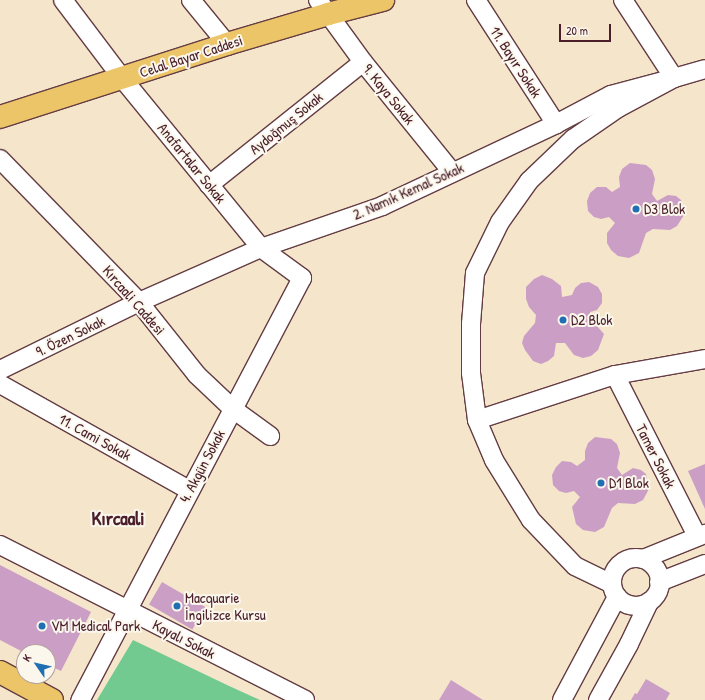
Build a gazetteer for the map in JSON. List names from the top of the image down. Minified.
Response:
{"streets":{"main road":["Celal Bayar Caddesi"],"street":["11. Bayır Sokak","9. Kaya Sokak","Aydoğmuş Sokak","Anafartalar Sokak","2. Namık Kemal Sokak","Kırcaali Caddesi","9. Özen Sokak","11. Cami Sokak","Tamer Sokak","4. Akgün Sokak","Kayalı Sokak"]},"crossings":[["Celal Bayar Caddesi","9. Kaya Sokak"],["Celal Bayar Caddesi","Anafartalar Sokak"],["11. Bayır Sokak","2. Namık Kemal Sokak"],["9. Kaya Sokak","Aydoğmuş Sokak"],["9. Kaya Sokak","2. Namık Kemal Sokak"],["Aydoğmuş Sokak","Anafartalar Sokak"],["Anafartalar Sokak","2. Namık Kemal Sokak"],["Anafartalar Sokak","4. Akgün Sokak"],["2. Namık Kemal Sokak","Kırcaali Caddesi"],["2. Namık Kemal Sokak","9. Özen Sokak"],["2. Namık Kemal Sokak","4. Akgün Sokak"],["Kırcaali Caddesi","9. Özen Sokak"],["Kırcaali Caddesi","4. Akgün Sokak"],["11. Cami Sokak","4. Akgün Sokak"],["4. Akgün Sokak","Kayalı Sokak"]],"districts":["Kırcaali"],"places":["D3 Blok","D2 Blok","D1 Blok","Macquarie İngilizce Kursu","VM Medical Park"],"scale_bar":"20 m","north":"top left"}
